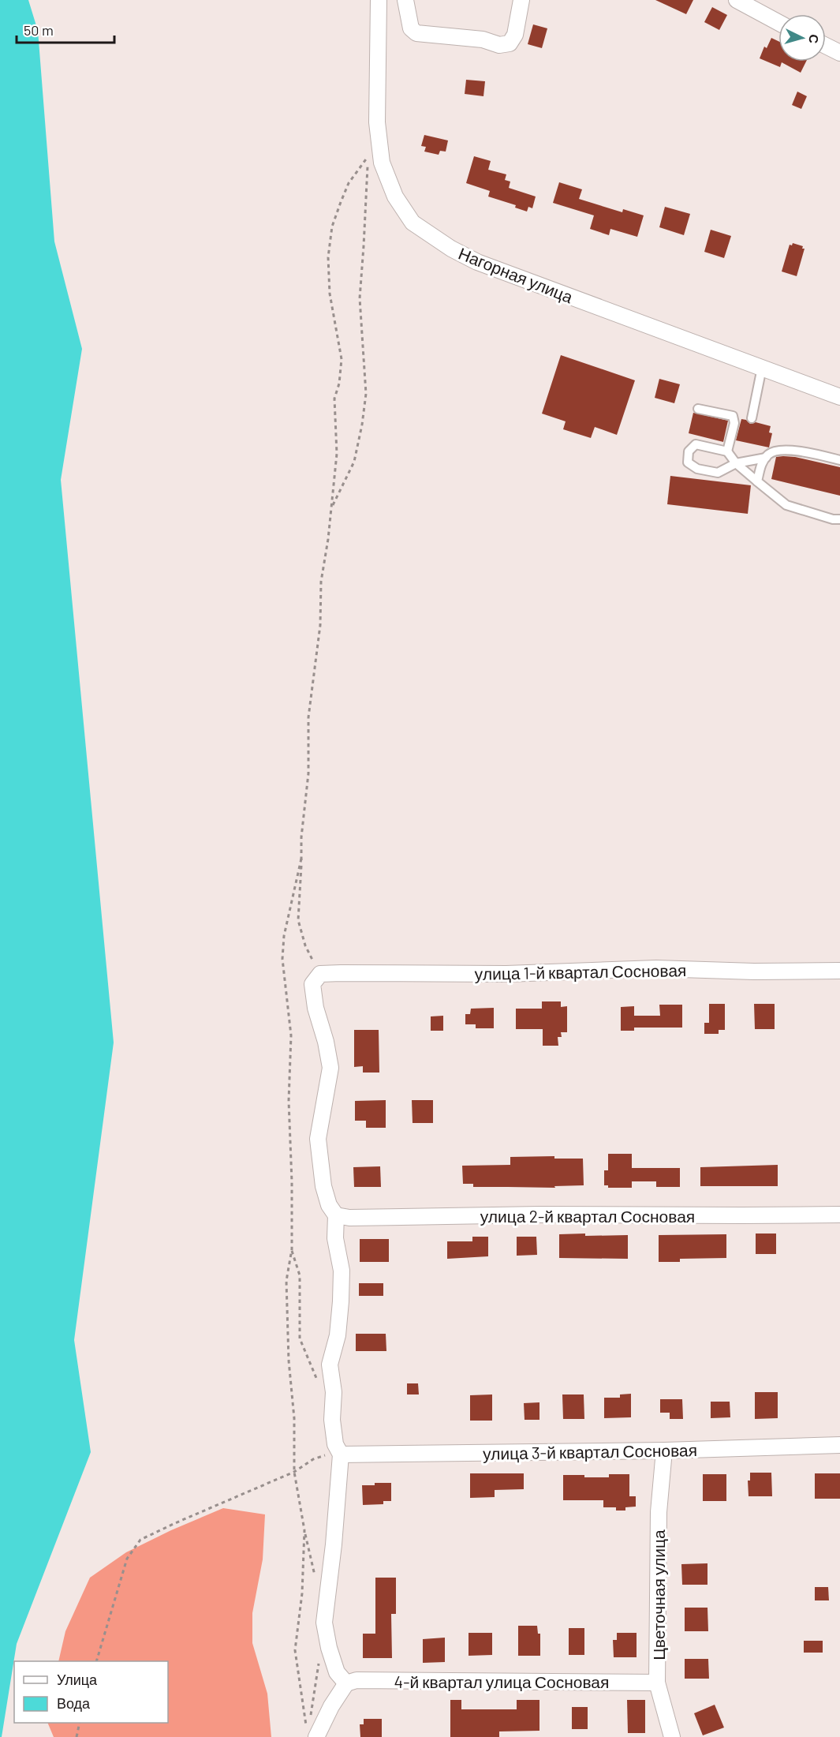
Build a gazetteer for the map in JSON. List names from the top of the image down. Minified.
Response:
{"streets":{"street":["Нагорная улица","улица 1-й квартал Сосновая","улица 2-й квартал Сосновая","улица 3-й квартал Сосновая","Цветочная улица","4-й квартал улица Сосновая"]},"crossings":[["улица 3-й квартал Сосновая","Цветочная улица"],["Цветочная улица","4-й квартал улица Сосновая"]],"legend":["Улица","Вода"],"scale_bar":"50 m","north":"right"}
